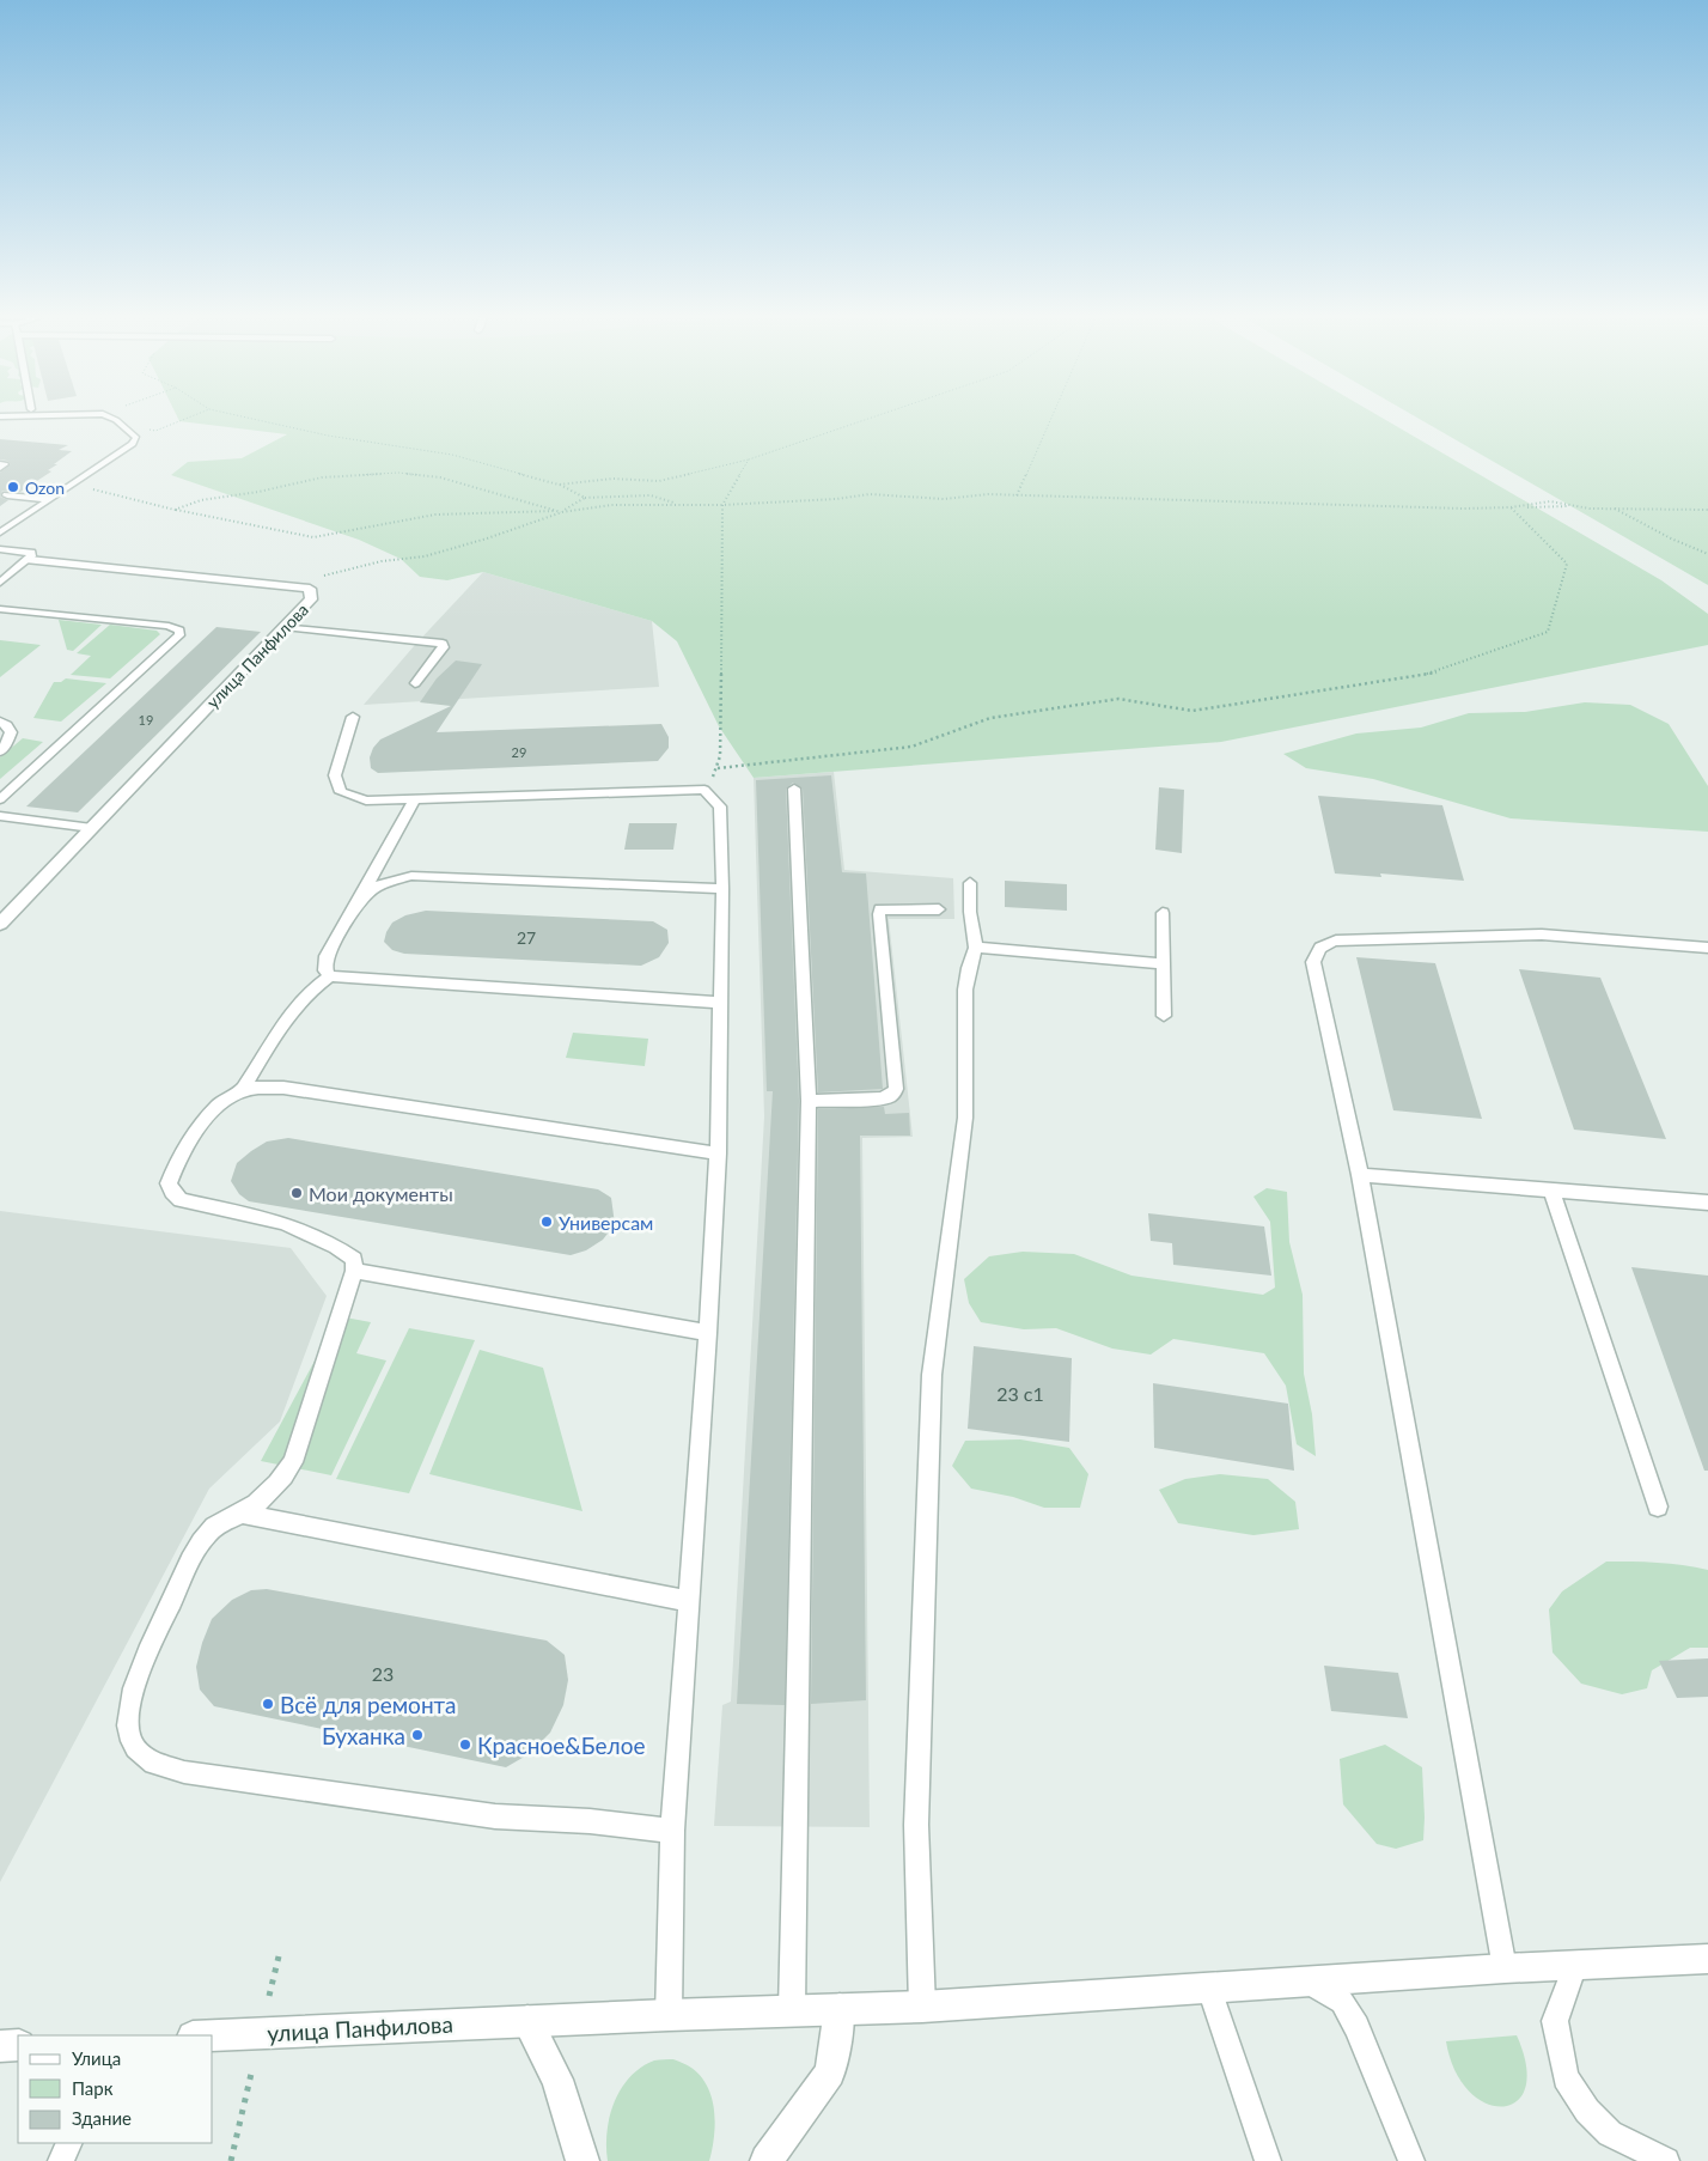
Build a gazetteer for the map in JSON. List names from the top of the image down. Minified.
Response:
{"streets":{"street":["улица Панфилова"]},"places":["Ozon","Мои документы","Универсам","Всё для ремонта","Буханка","Красное&Белое"],"house_numbers":["19","29","27","23 с1","23"],"legend":["Улица","Парк","Здание"]}
